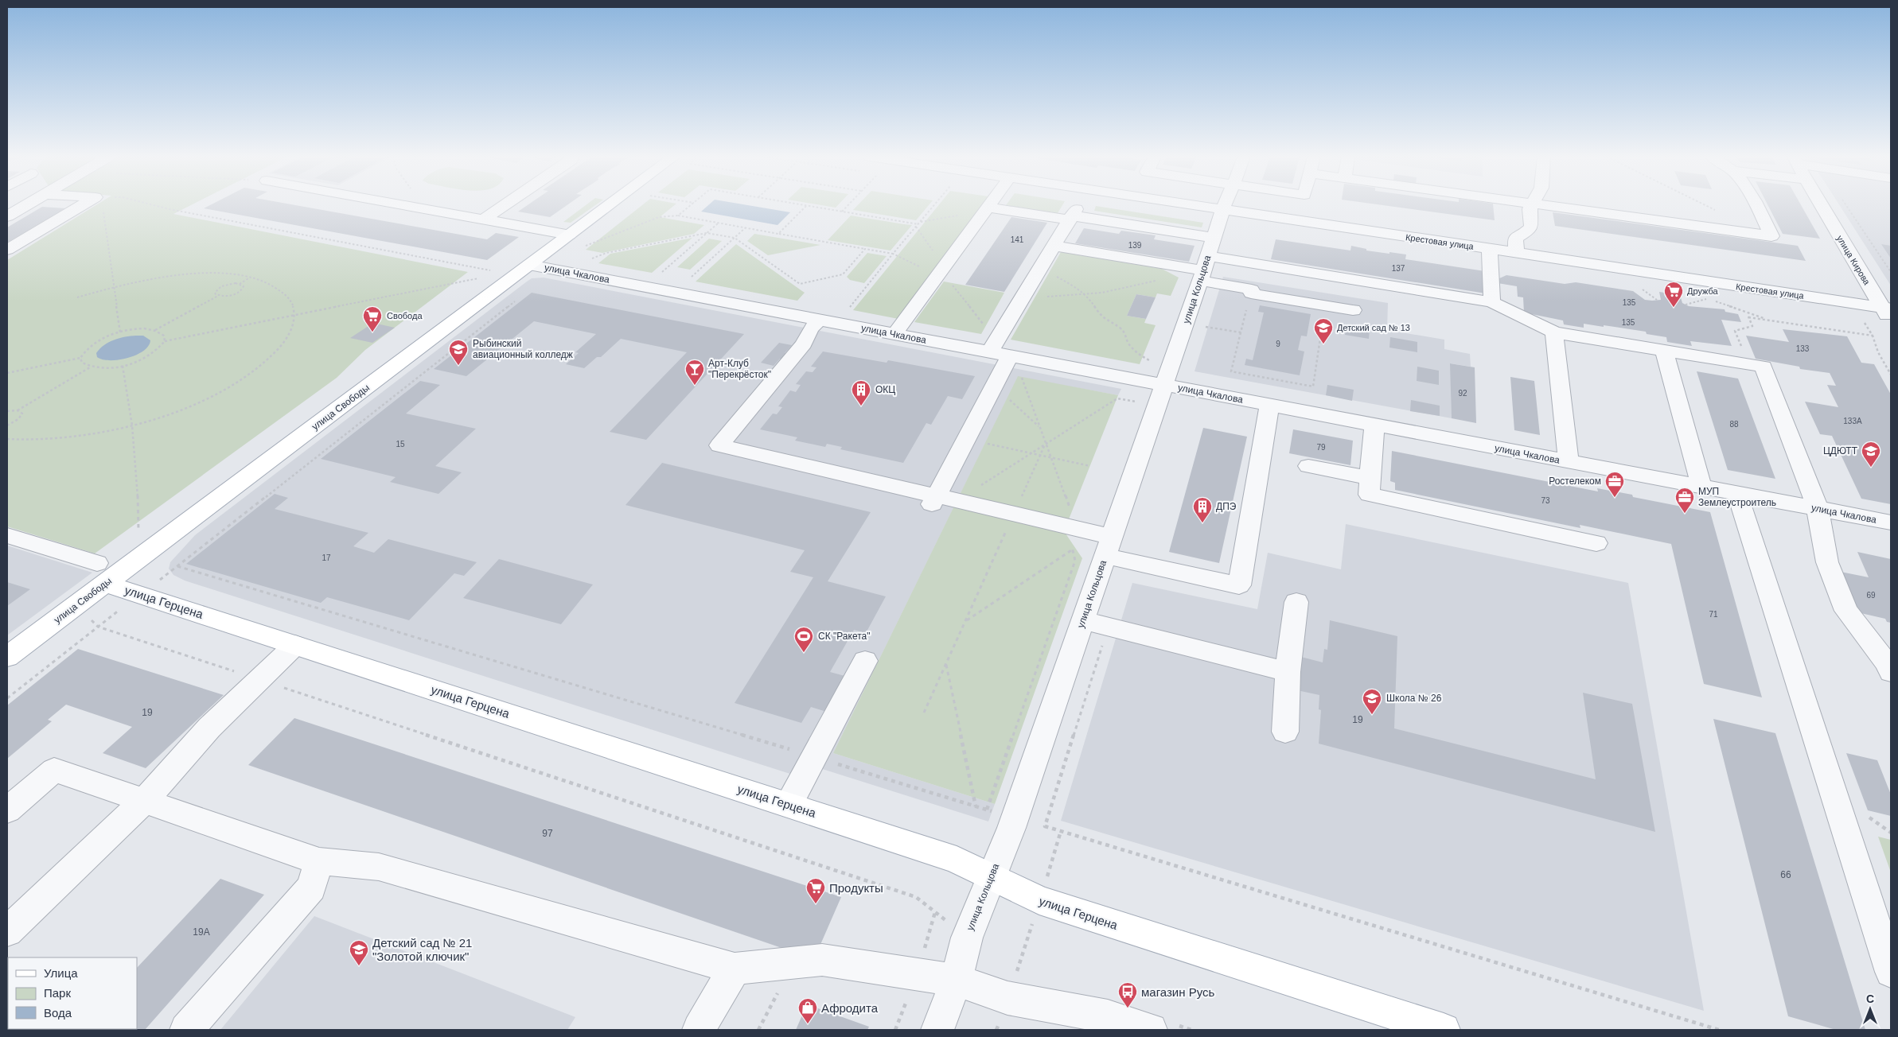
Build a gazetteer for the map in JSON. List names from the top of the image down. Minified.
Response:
{"streets":{"main road":["улица Свободы","улица Герцена"],"street":["Крестовая улица","улица Кирова","улица Чкалова","улица Кольцова"]},"crossings":[["Крестовая улица","улица Кирова"],["Крестовая улица","улица Кольцова"],["улица Чкалова","улица Кольцова"],["улица Чкалова","улица Свободы"],["улица Кольцова","улица Герцена"],["улица Свободы","улица Герцена"]],"places":{"supermarket":["Дружба","Свобода","Продукты"],"school or university":["Детский сад № 13","Рыбинский авиационный колледж","ЦДЮТТ","Школа № 26","Детский сад № 21 \"Золотой ключик\""],"bar":["Арт-Клуб \"Перекрёсток\""],"building":["ОКЦ","ДПЭ"],"office":["Ростелеком","МУП Землеустроитель"],"sports":["СК \"Ракета\""],"bus stop":["магазин Русь"],"shop":["Афродита"]},"house_numbers":["141","139","137","135","135","9","133","92","133А","88","15","79","73","17","69","71","19","19","97","66","19А"],"legend":["Улица","Парк","Вода"],"north":"top"}
